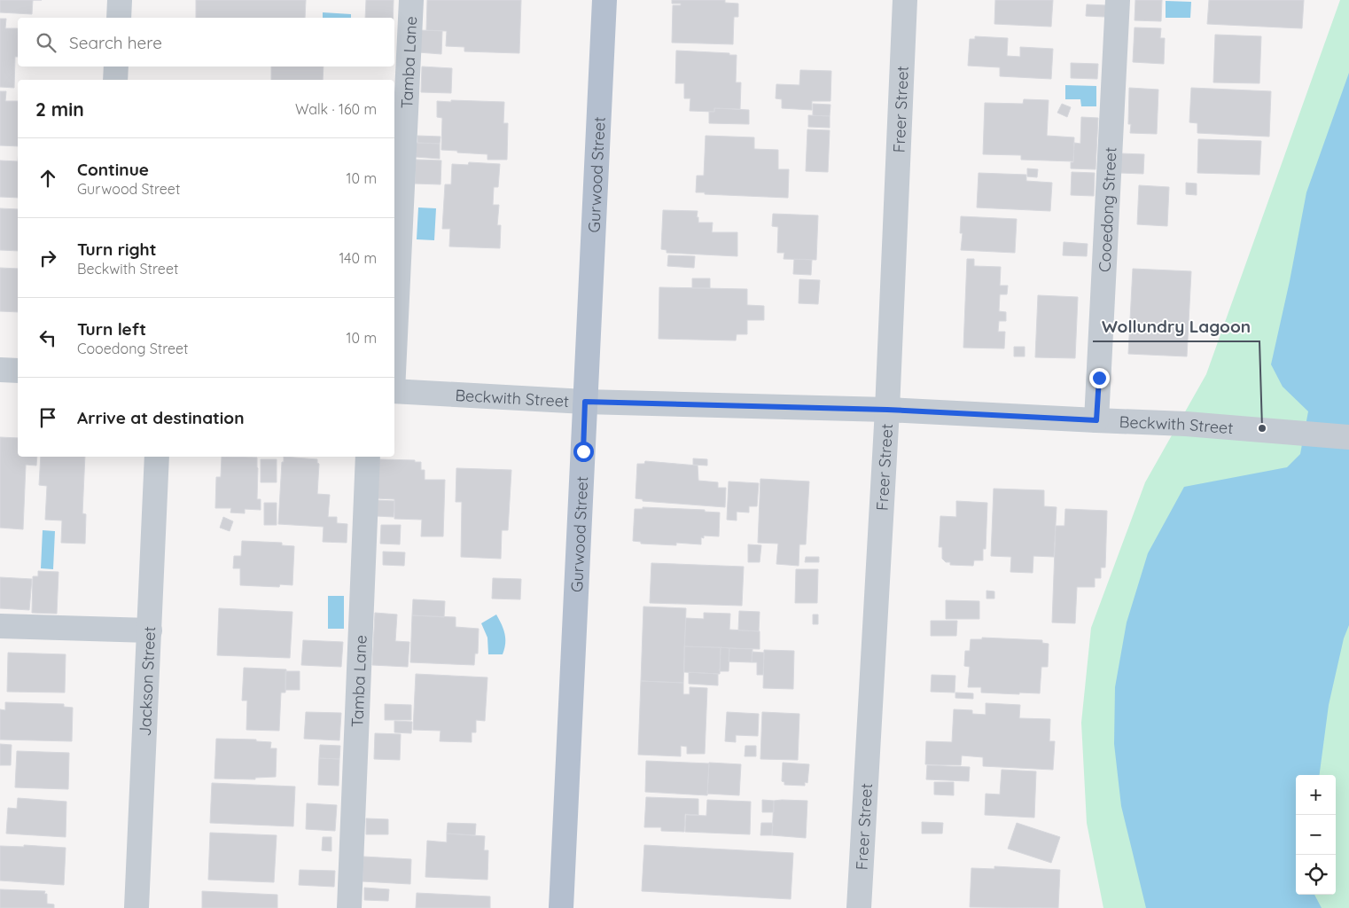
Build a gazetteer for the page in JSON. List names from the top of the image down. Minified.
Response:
{"streets":{"main road":["Gurwood Street"],"street":["Tamba Lane","Freer Street","Cooedong Street","Beckwith Street","Jackson Street"]},"crossings":[["Freer Street","Beckwith Street"],["Gurwood Street","Beckwith Street"],["Cooedong Street","Beckwith Street"]],"places":["Wollundry Lagoon"],"page":{"search":"Search here","heading":["2 min","Walk · 160 m"],"list":[["Continue","Gurwood Street","10 m"],["Turn right","Beckwith Street","140 m"],["Turn left","Cooedong Street","10 m"],"Arrive at destination"],"map_buttons":["+","−"]}}
